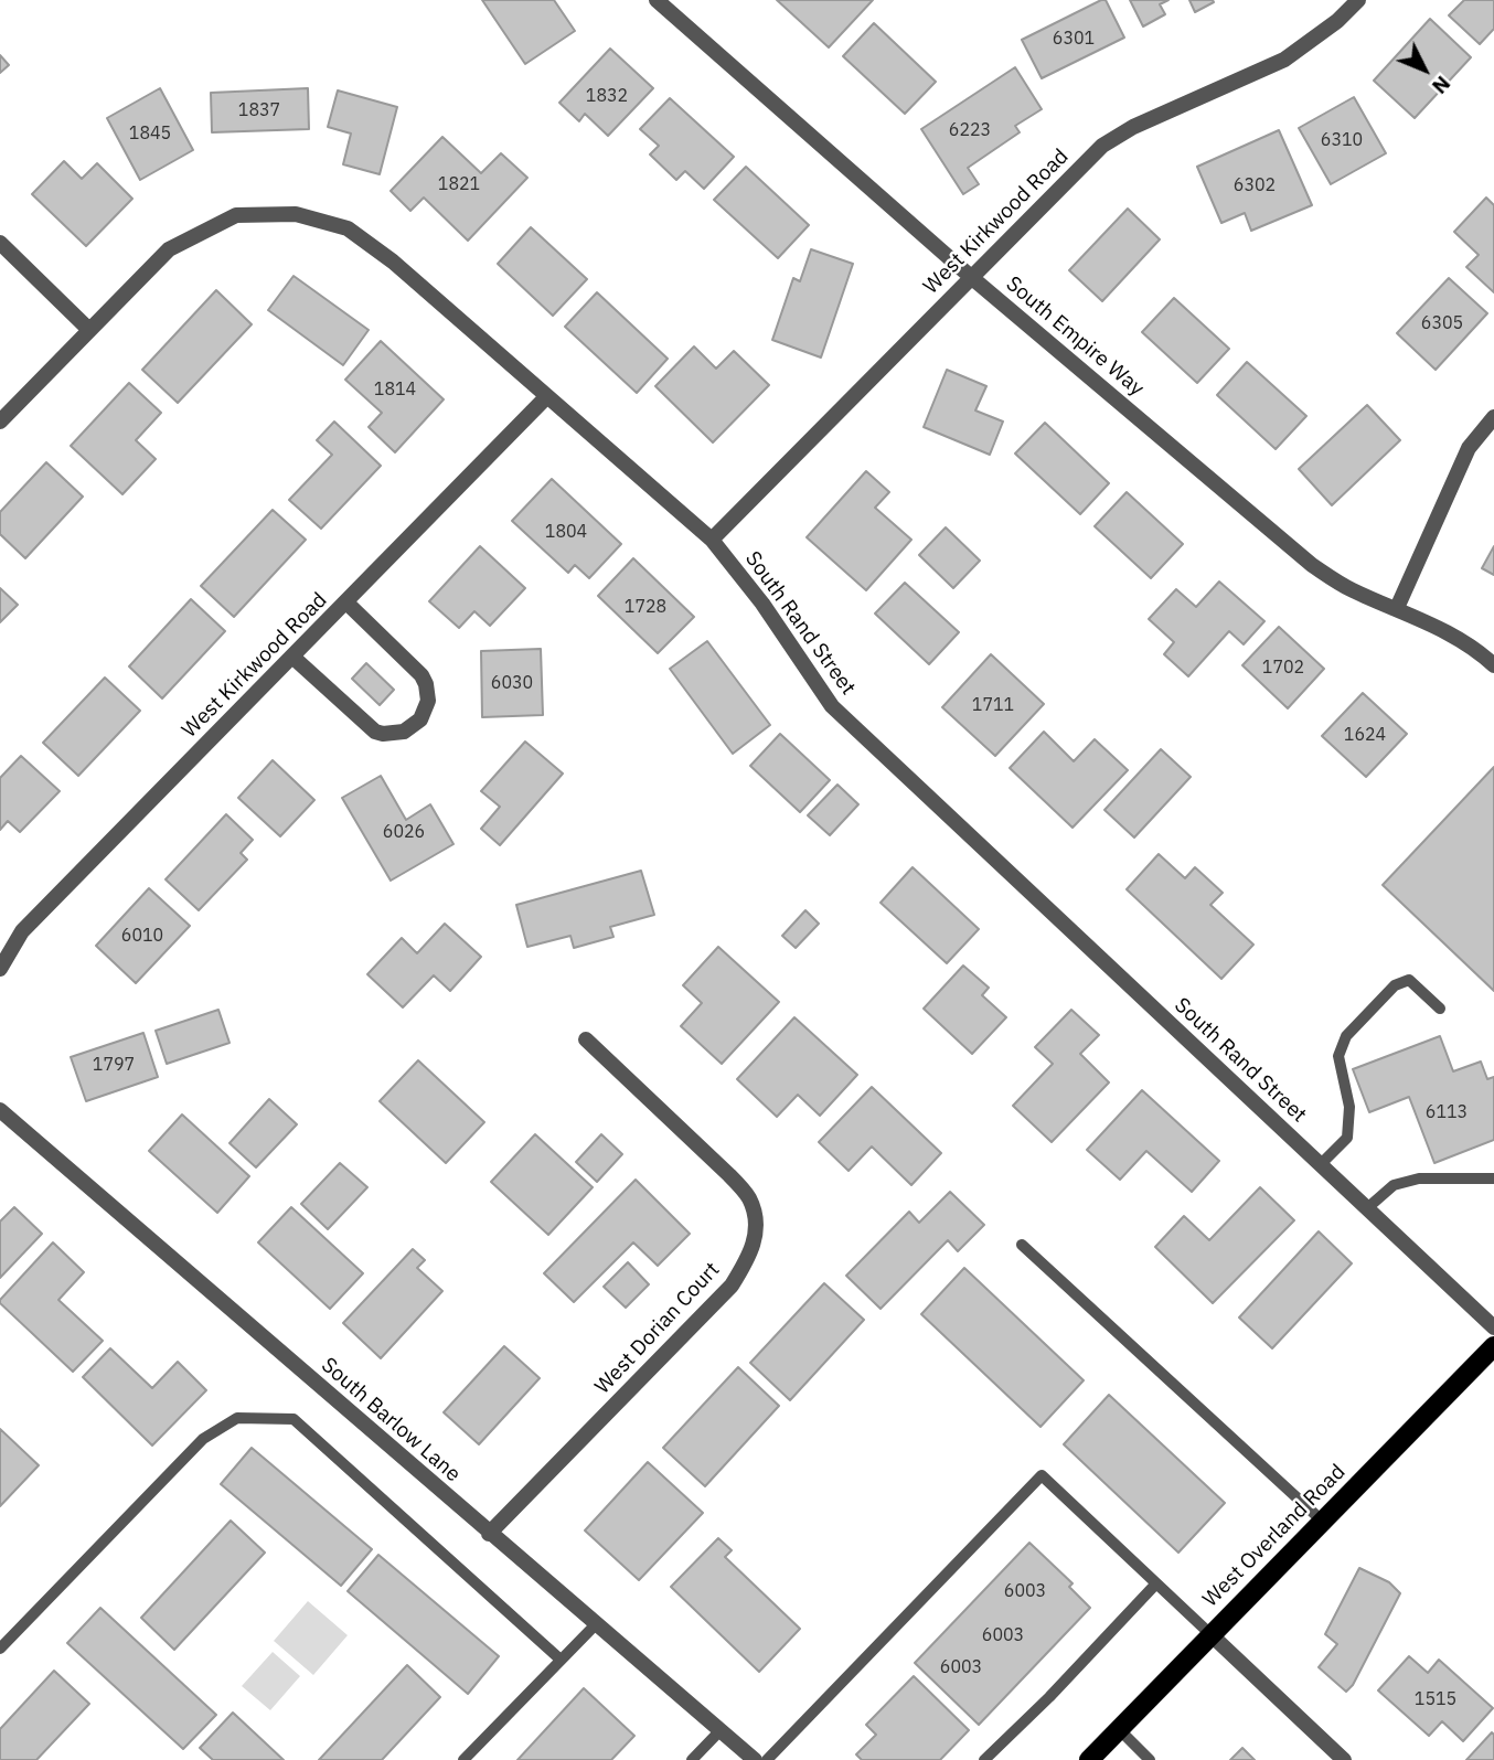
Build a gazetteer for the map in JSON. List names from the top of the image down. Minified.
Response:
{"streets":{"main road":["West Overland Road"],"street":["West Kirkwood Road","South Empire Way","South Rand Street","West Dorian Court","South Barlow Lane"]},"crossings":[["West Kirkwood Road","South Empire Way"],["West Kirkwood Road","South Rand Street"],["West Dorian Court","South Barlow Lane"]],"house_numbers":["6301","1832","1837","6223","1845","6310","1821","6302","6305","1814","1804","1728","1702","6030","1711","1624","6026","6010","1797","6113","6003","6003","6003","1515"],"north":"bottom right"}
